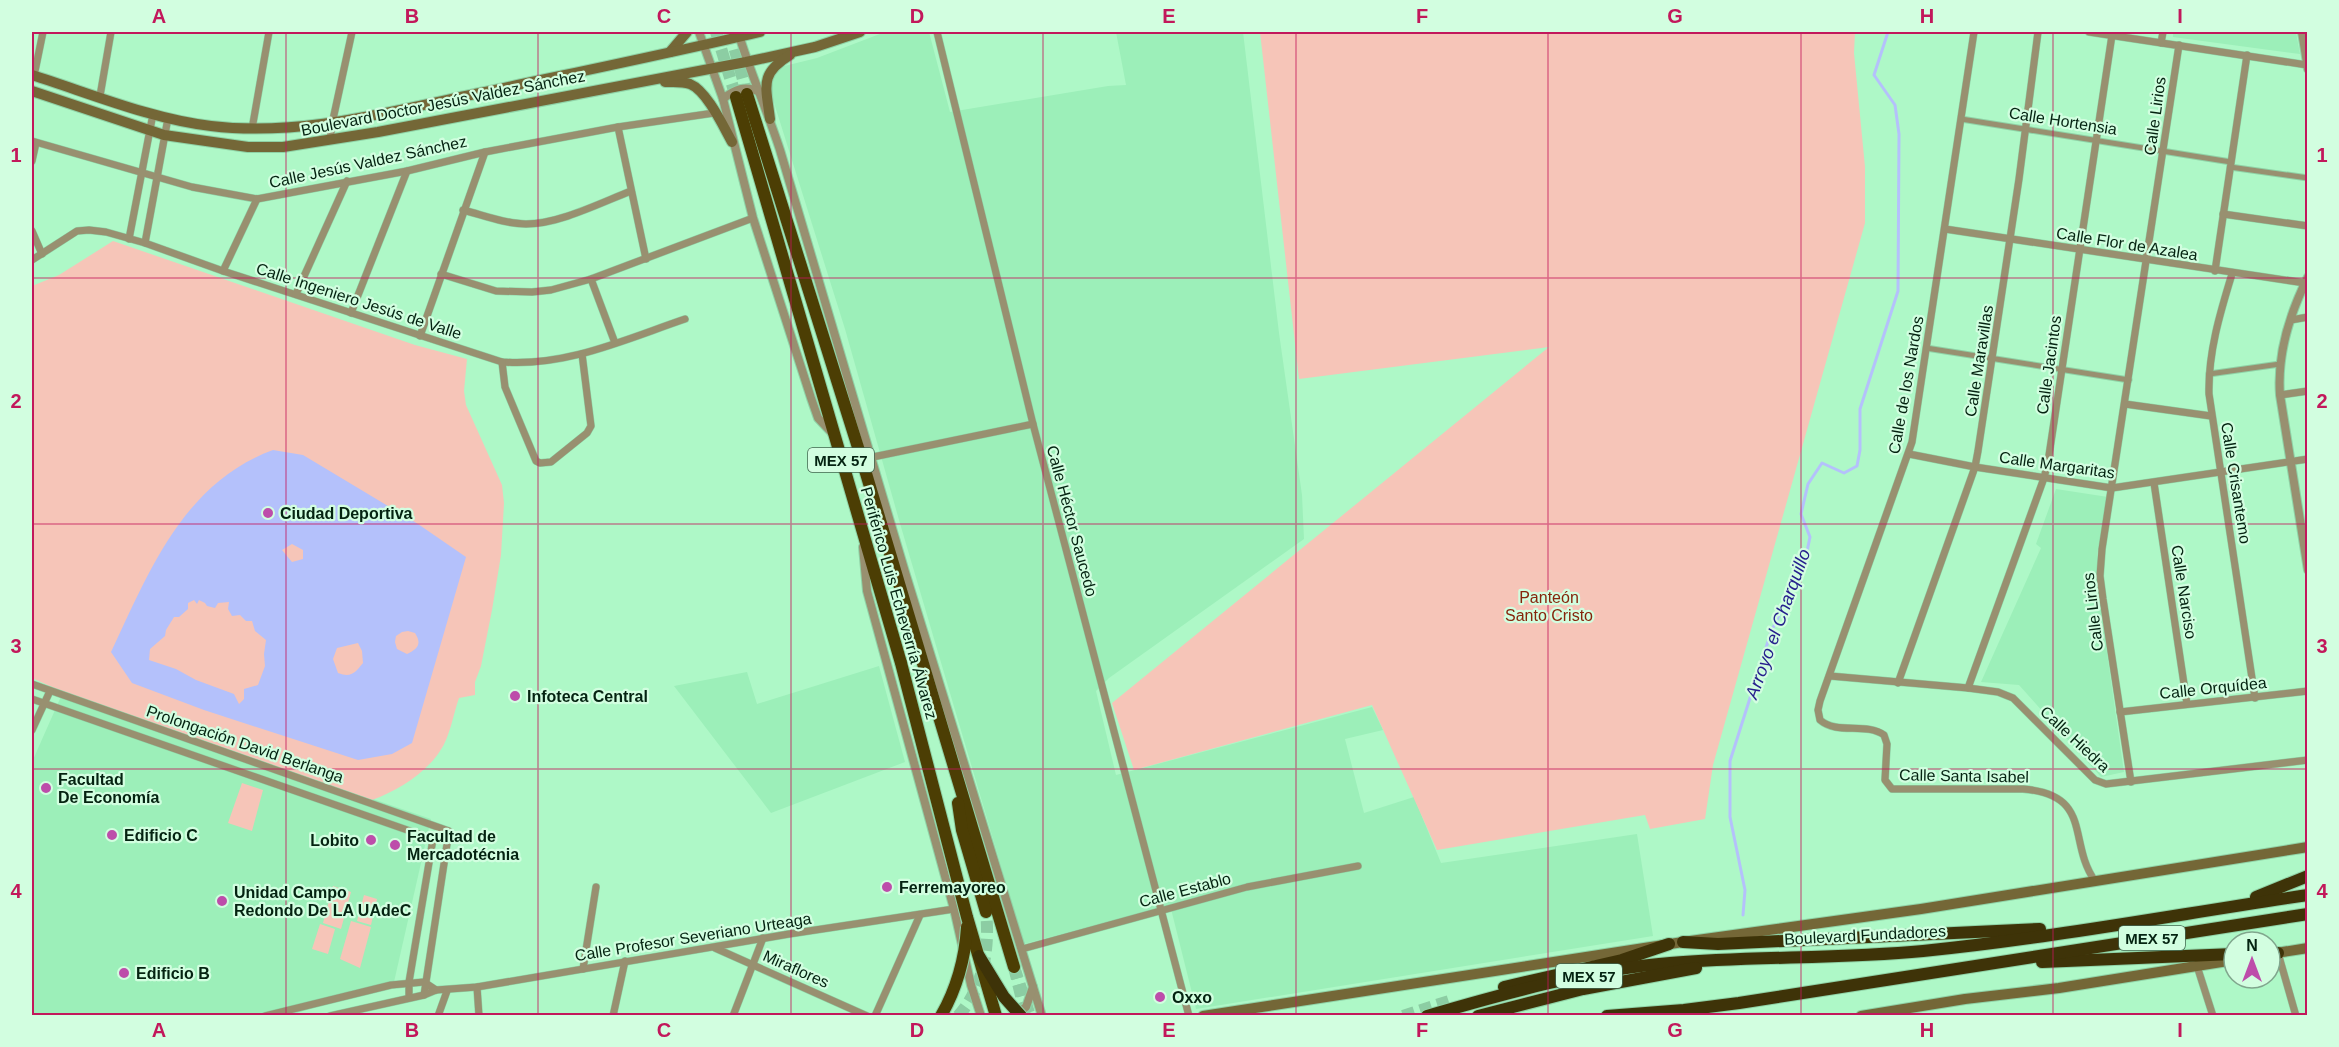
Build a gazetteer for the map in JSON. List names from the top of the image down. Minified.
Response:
{"streets":{"highway":["MEX 57","Periférico Luis Echeverría Álvarez","Boulevard Fundadores"],"main road":["Boulevard Doctor Jesús Valdez Sánchez"],"street":["Calle Lirios","Calle Hortensia","Calle Jesús Valdez Sánchez","Calle Flor de Azalea","Calle Ingeniero Jesús de Valle","Calle Maravillas","Calle Jacintos","Calle de los Nardos","Calle Margaritas","Calle Crisantemo","Calle Héctor Saucedo","Calle Narciso","Calle Orquídea","Calle Hiedra","Prolongación David Berlanga","Calle Santa Isabel","Calle Establo","Calle Profesor Severiano Urteaga","Miraflores"]},"crossings":[["Calle Lirios","Calle Hortensia"],["Calle Lirios","Calle Flor de Azalea"],["Calle Lirios","Calle Margaritas"],["Calle Lirios","Calle Orquídea"],["Calle Lirios","Calle Hiedra"],["Calle Hortensia","Calle Maravillas"],["Calle Hortensia","Calle Jacintos"],["Calle Hortensia","Calle de los Nardos"],["Calle Flor de Azalea","Calle Maravillas"],["Calle Flor de Azalea","Calle Jacintos"],["Calle Flor de Azalea","Calle de los Nardos"],["Calle Flor de Azalea","Calle Crisantemo"],["Calle Maravillas","Calle Margaritas"],["Calle Maravillas","Calle Hiedra"],["Calle Jacintos","Calle Margaritas"],["Calle Jacintos","Calle Hiedra"],["Calle de los Nardos","Calle Margaritas"],["Calle de los Nardos","Calle Hiedra"],["Calle de los Nardos","Calle Santa Isabel"],["Calle Margaritas","Calle Crisantemo"],["Calle Margaritas","Calle Narciso"],["Calle Crisantemo","Calle Orquídea"],["Calle Héctor Saucedo","Calle Establo"],["Calle Narciso","Calle Orquídea"],["Calle Profesor Severiano Urteaga","Miraflores"]],"water":["Arroyo el Charquillo"],"parks":["Panteón Santo Cristo"],"places":["Ciudad Deportiva","Infoteca Central","Facultad De Economía","Edificio C","Lobito","Facultad de Mercadotécnia","Ferremayoreo","Unidad Campo Redondo De LA UAdeC","Edificio B","Oxxo"],"north":"top","grid":{"columns":["A","B","C","D","E","F","G","H","I"],"rows":["1","2","3","4"]}}
